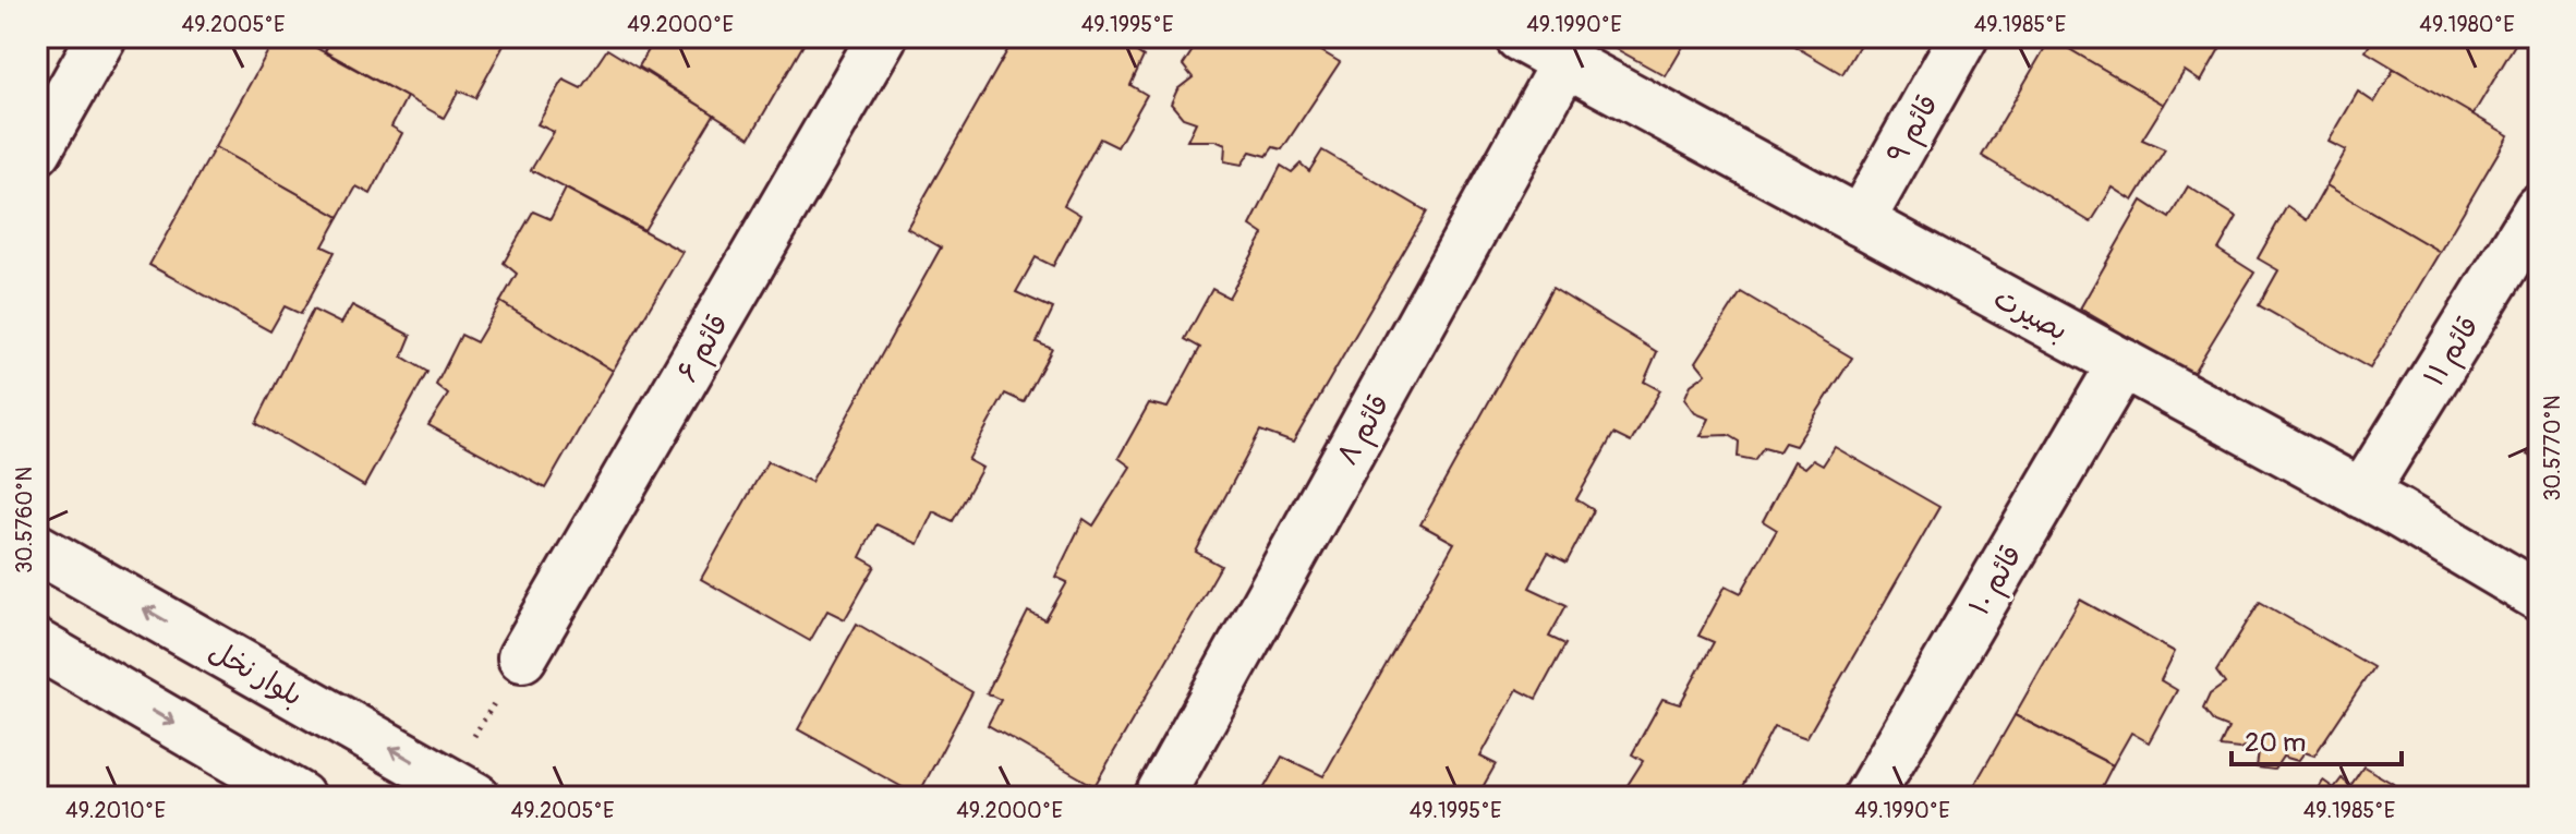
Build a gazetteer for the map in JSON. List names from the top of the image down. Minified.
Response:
{"streets":{"street":["قائم ۹","بصیرت","قائم ۶","قائم ۱۱","قائم ۸","قائم ۱۰","بلوار نخل"]},"crossings":[["قائم ۹","بصیرت"],["بصیرت","قائم ۱۱"],["بصیرت","قائم ۸"],["بصیرت","قائم ۱۰"]],"scale_bar":"20 m","coordinates":["49.2005°E","49.2000°E","49.1995°E","49.1990°E","49.1985°E","49.1980°E","30.5770°N","30.5760°N","49.2010°E"]}
